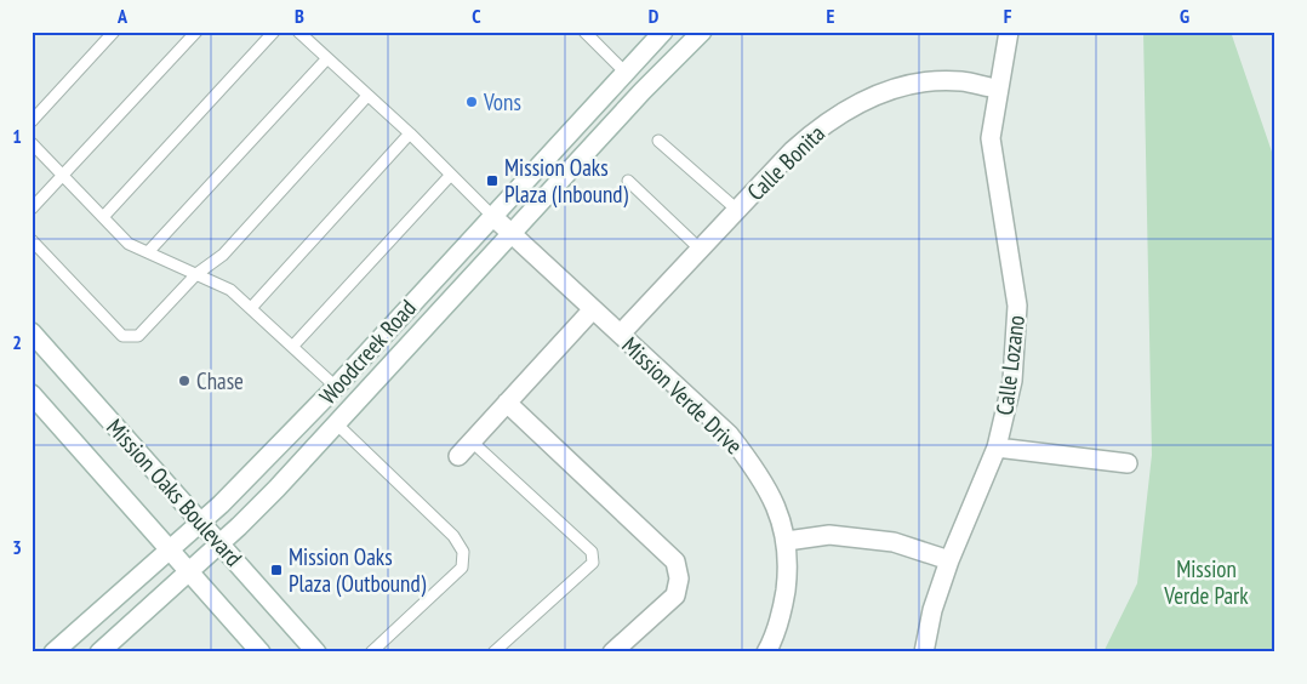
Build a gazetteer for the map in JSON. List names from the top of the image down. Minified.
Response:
{"streets":{"street":["Calle Bonita","Woodcreek Road","Calle Lozano","Mission Verde Drive","Mission Oaks Boulevard"]},"crossings":[["Calle Bonita","Calle Lozano"],["Calle Bonita","Mission Verde Drive"],["Woodcreek Road","Mission Verde Drive"],["Woodcreek Road","Mission Oaks Boulevard"]],"parks":["Mission Verde Park"],"places":{"other":["Vons","Chase"],"transit":["Mission Oaks Plaza (Inbound)","Mission Oaks Plaza (Outbound)"]},"grid":{"columns":["A","B","C","D","E","F","G"],"rows":["1","2","3"]}}
